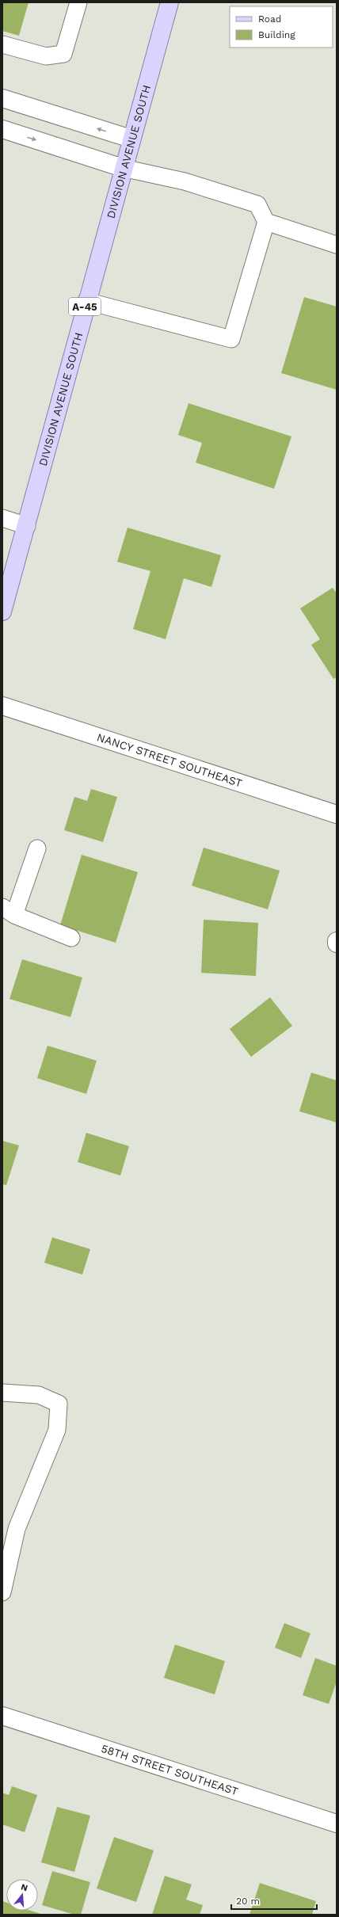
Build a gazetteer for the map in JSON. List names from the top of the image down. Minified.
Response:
{"streets":{"main road":["DIVISION AVENUE SOUTH","A-45"],"street":["NANCY STREET SOUTHEAST","58TH STREET SOUTHEAST"]},"legend":["Road","Building"],"scale_bar":"20 m","north":"top"}
